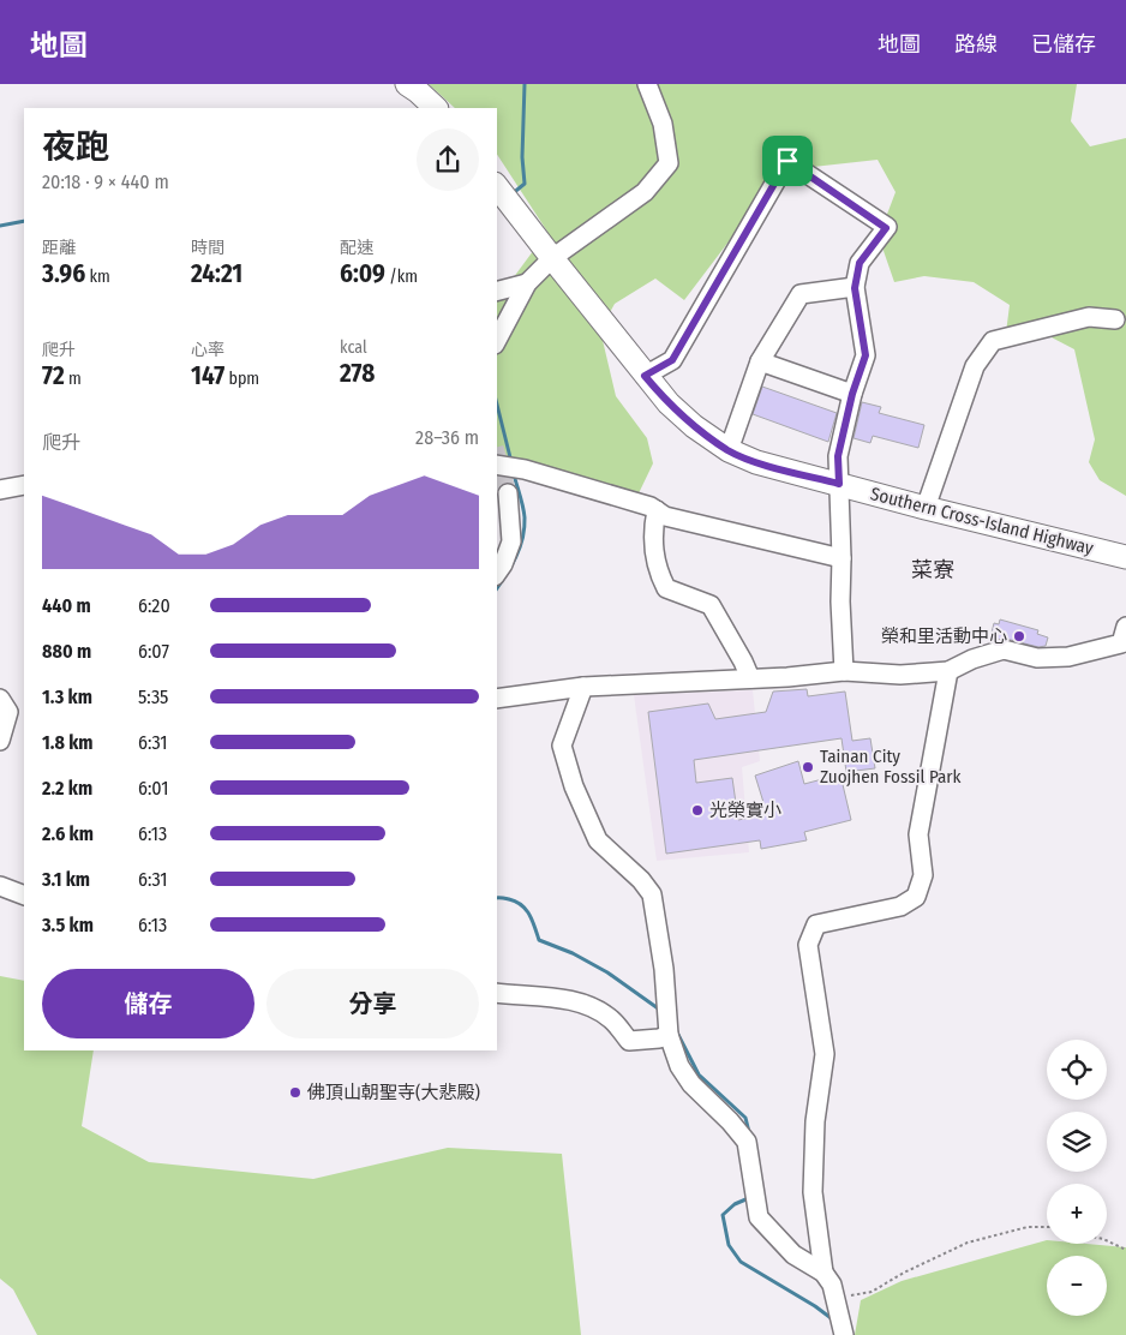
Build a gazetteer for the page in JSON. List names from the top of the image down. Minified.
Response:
{"streets":{"main road":["Southern Cross-Island Highway"]},"districts":["菜寮"],"places":["榮和里活動中心","Tainan City Zuojhen Fossil Park","光榮實小","佛頂山朝聖寺(大悲殿)"],"page":{"header":"地圖","nav":["地圖","路線","已儲存"],"heading":["夜跑","20:18 · 9 × 440 m"],"stats":[["距離","3.96 km"],["時間","24:21"],["配速","6:09 /km"],["爬升","72 m"],["心率","147 bpm"],["kcal","278"]],"chart":["爬升","28–36 m"],"list":[{"name":"440 m","note":"6:20"},{"name":"880 m","note":"6:07"},{"name":"1.3 km","note":"5:35"},{"name":"1.8 km","note":"6:31"},{"name":"2.2 km","note":"6:01"},{"name":"2.6 km","note":"6:13"},{"name":"3.1 km","note":"6:31"},{"name":"3.5 km","note":"6:13"}],"buttons":["儲存","分享"],"map_buttons":["+","−"]}}
